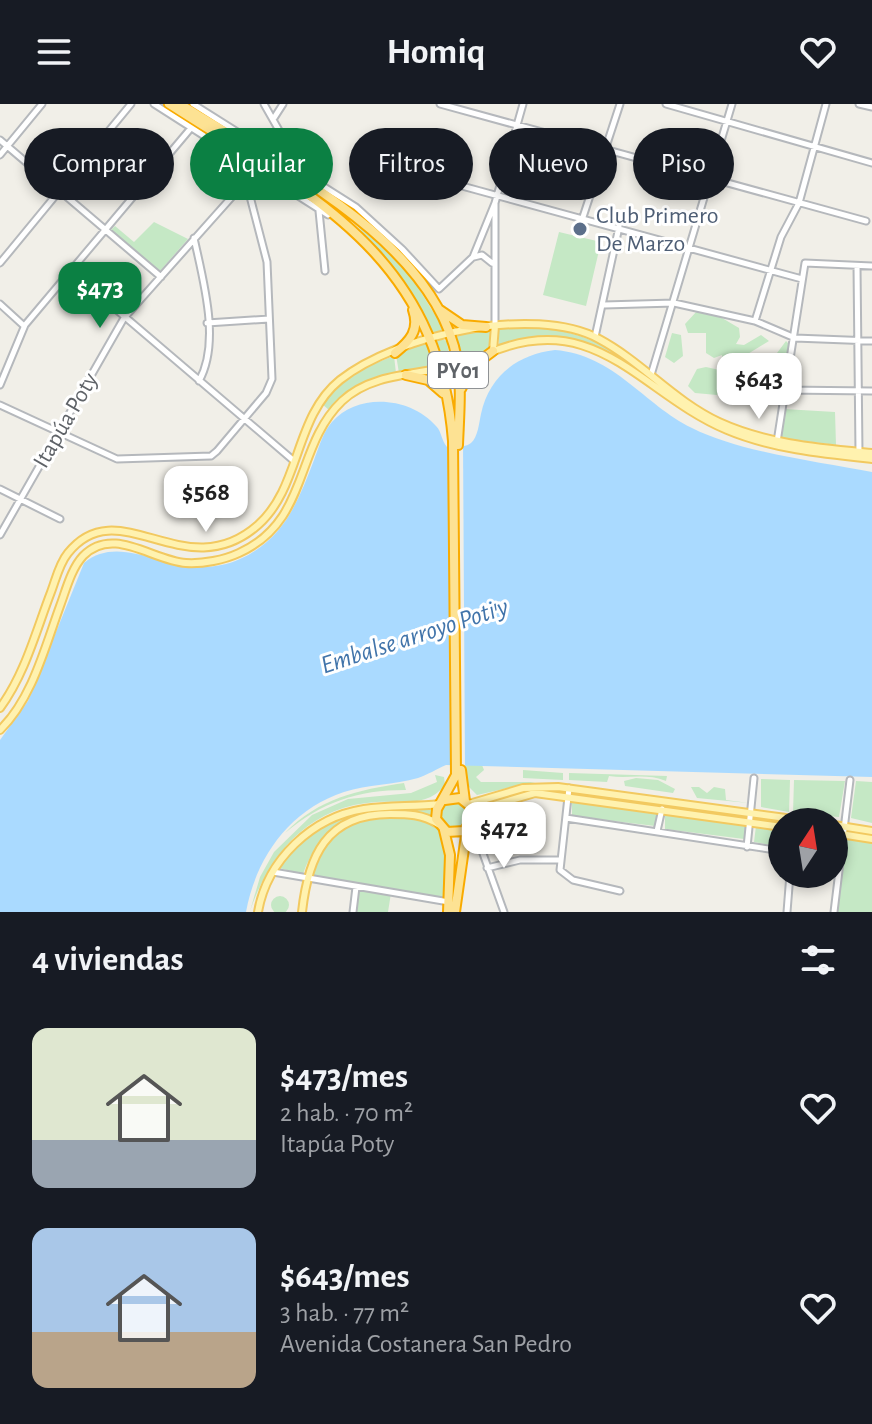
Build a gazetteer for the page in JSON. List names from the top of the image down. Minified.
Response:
{"streets":{"highway":["PY01"],"street":["Itapúa Poty"]},"water":["Embalse arroyo Poti'y"],"places":["Club Primero De Marzo"],"north":"top","page":{"header":"Homiq","chip":["Comprar","Alquilar","Filtros","Nuevo","Piso"],"price":["$473","$643","$568","$472"],"heading":"4 viviendas","list":[{"name":"$473/mes","note":"2 hab. · 70 m² · Itapúa Poty"},{"name":"$643/mes","note":"3 hab. · 77 m² · Avenida Costanera San Pedro"}]}}
